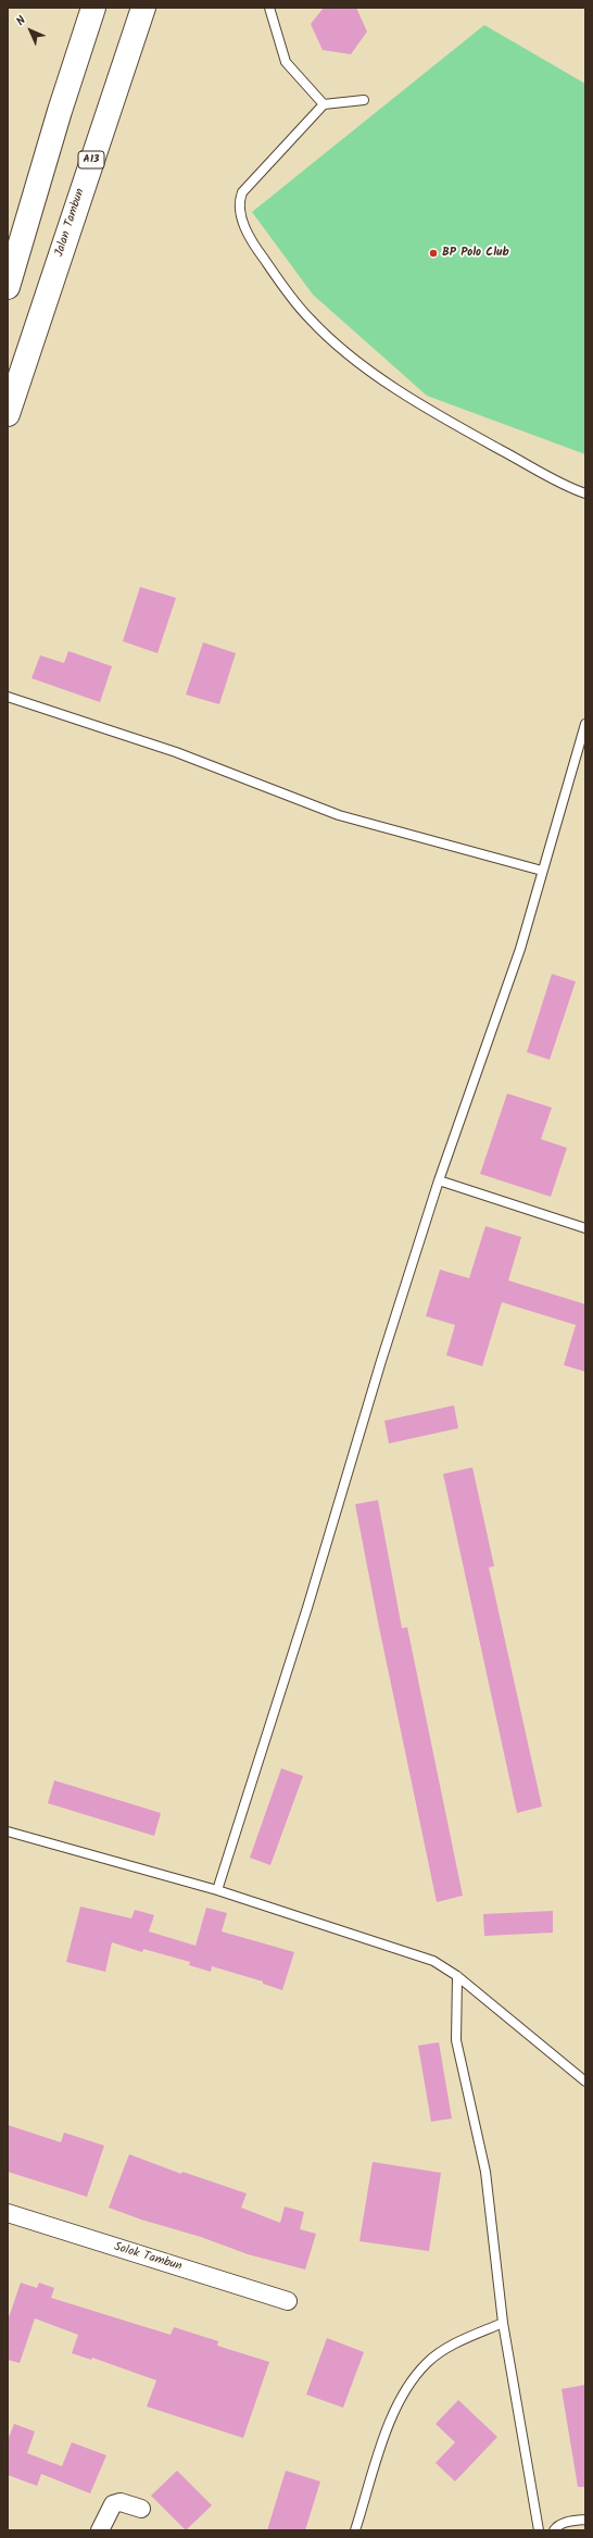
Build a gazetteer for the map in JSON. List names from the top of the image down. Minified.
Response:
{"streets":{"main road":["A13","Jalan Tambun"],"street":["Solok Tambun"]},"places":["BP Polo Club"],"north":"top left"}
